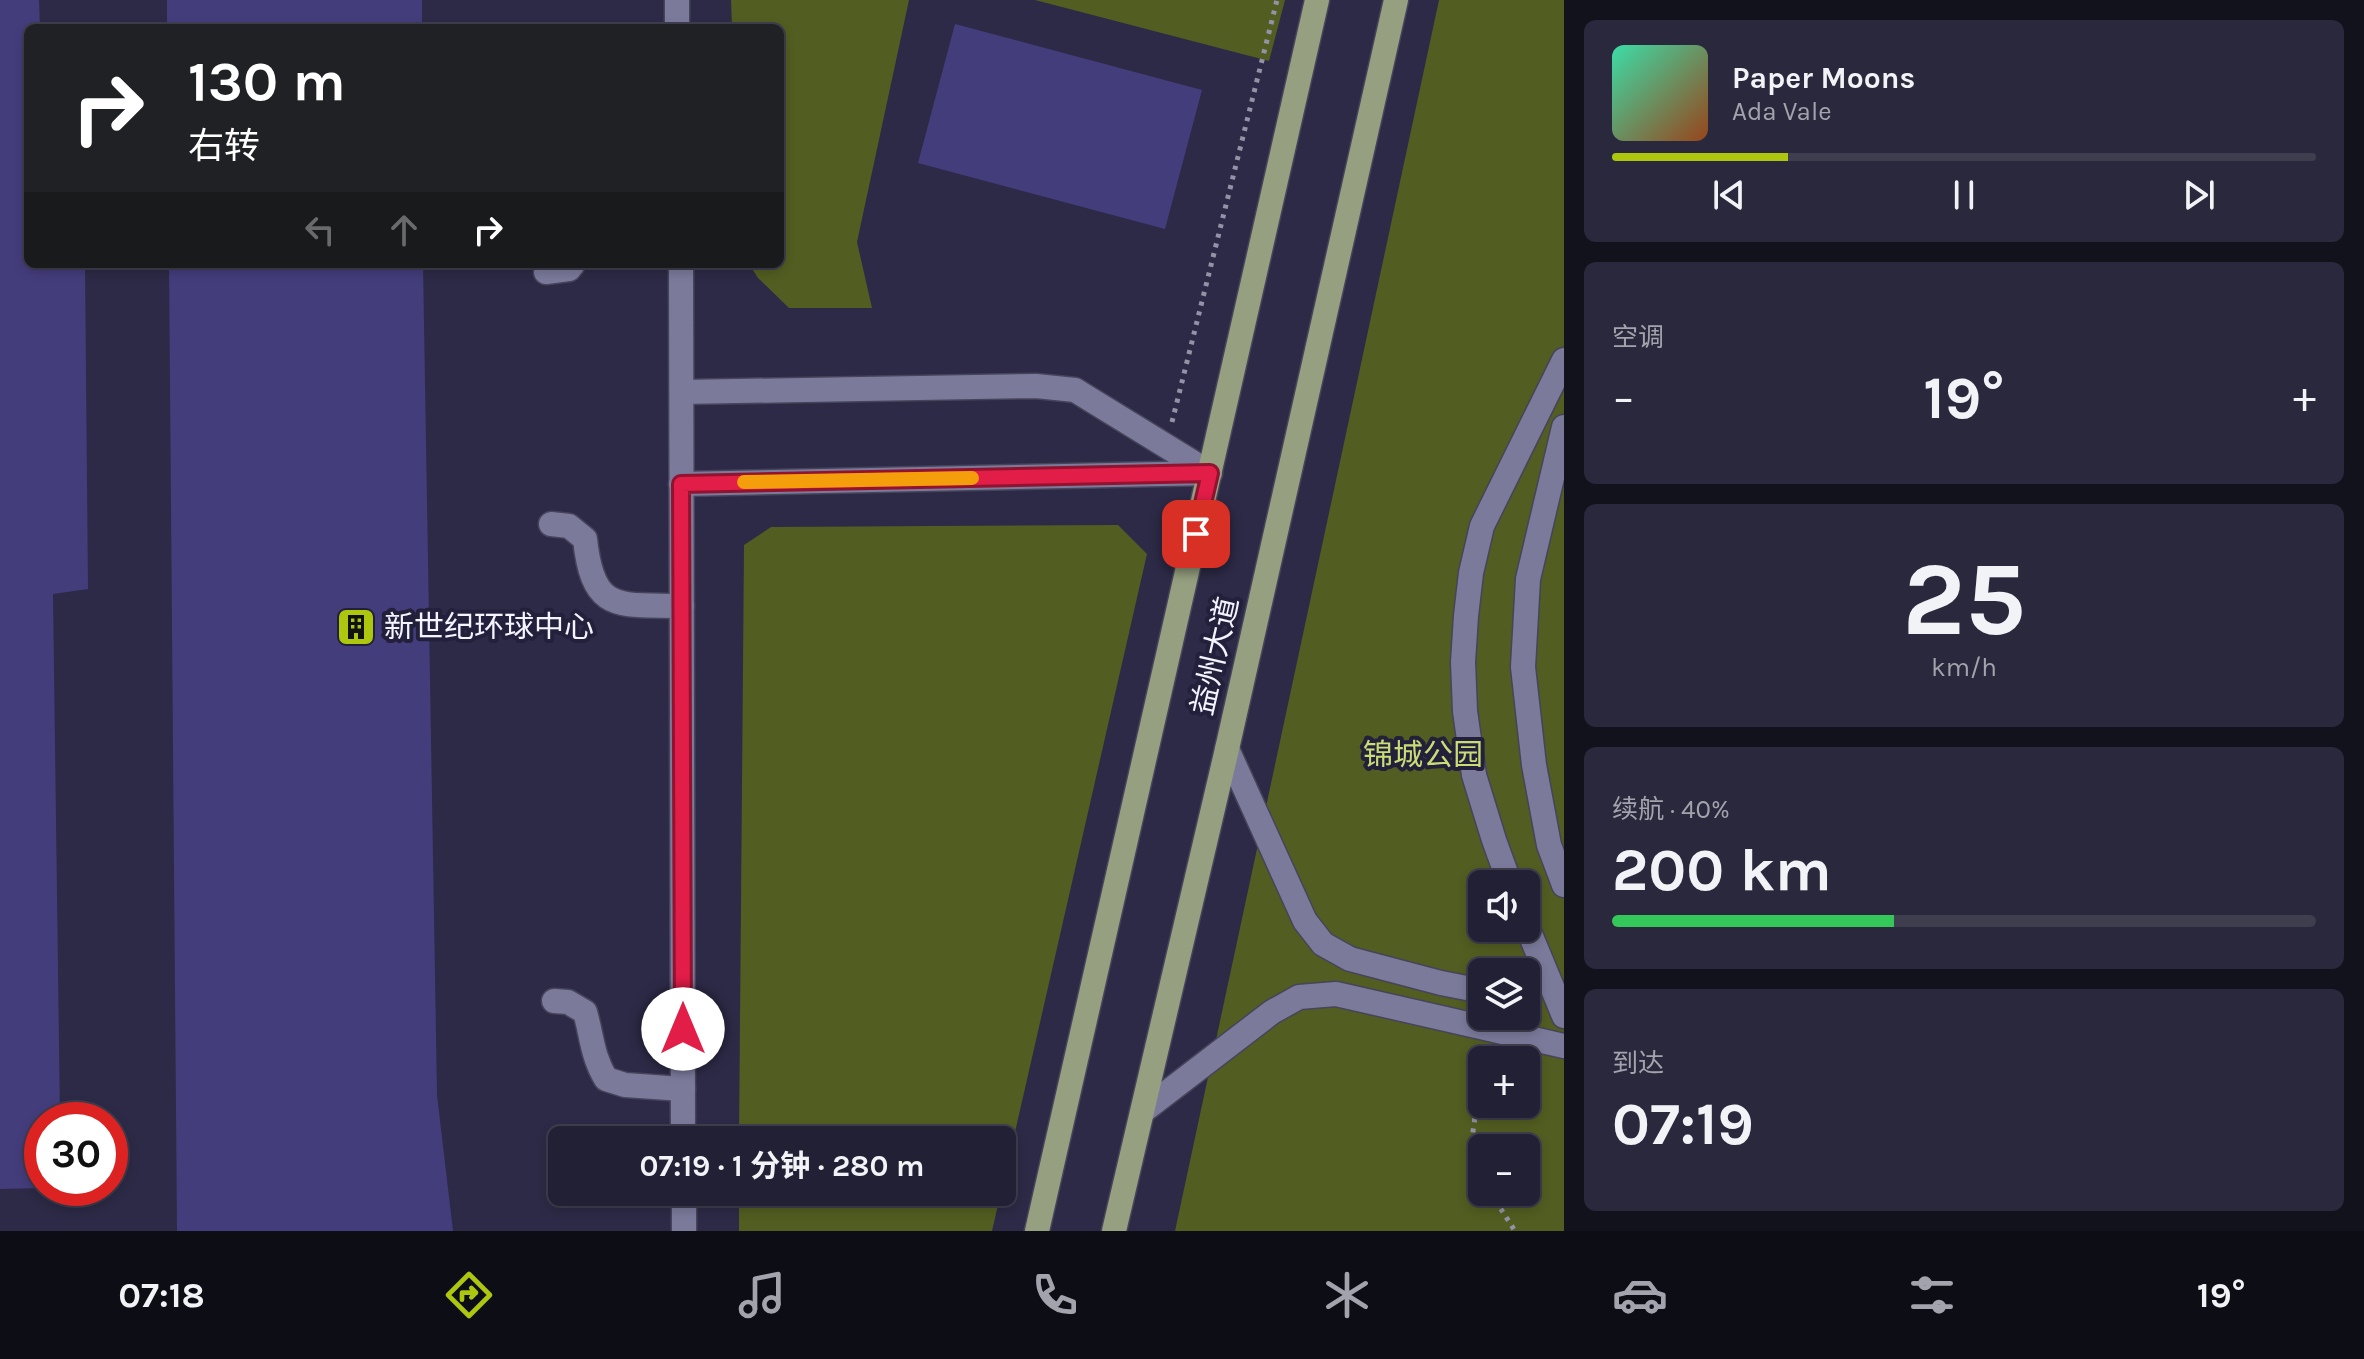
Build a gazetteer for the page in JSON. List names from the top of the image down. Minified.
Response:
{"streets":{"main road":["益州大道"]},"parks":["锦城公园"],"places":{"building":["新世纪环球中心"]},"page":{"turn":["130 m","右转"],"song":["Paper Moons","Ada Vale"],"tile":["空调",["25","km/h"],["续航 · 40%","200 km"],["到达","07:19"]],"heat":["−","19°","+"],"map_buttons":["+","−"],"limit":"30","trip":"07:19 · 1 分钟 · 280 m","tabs":["07:18","19°"]}}
